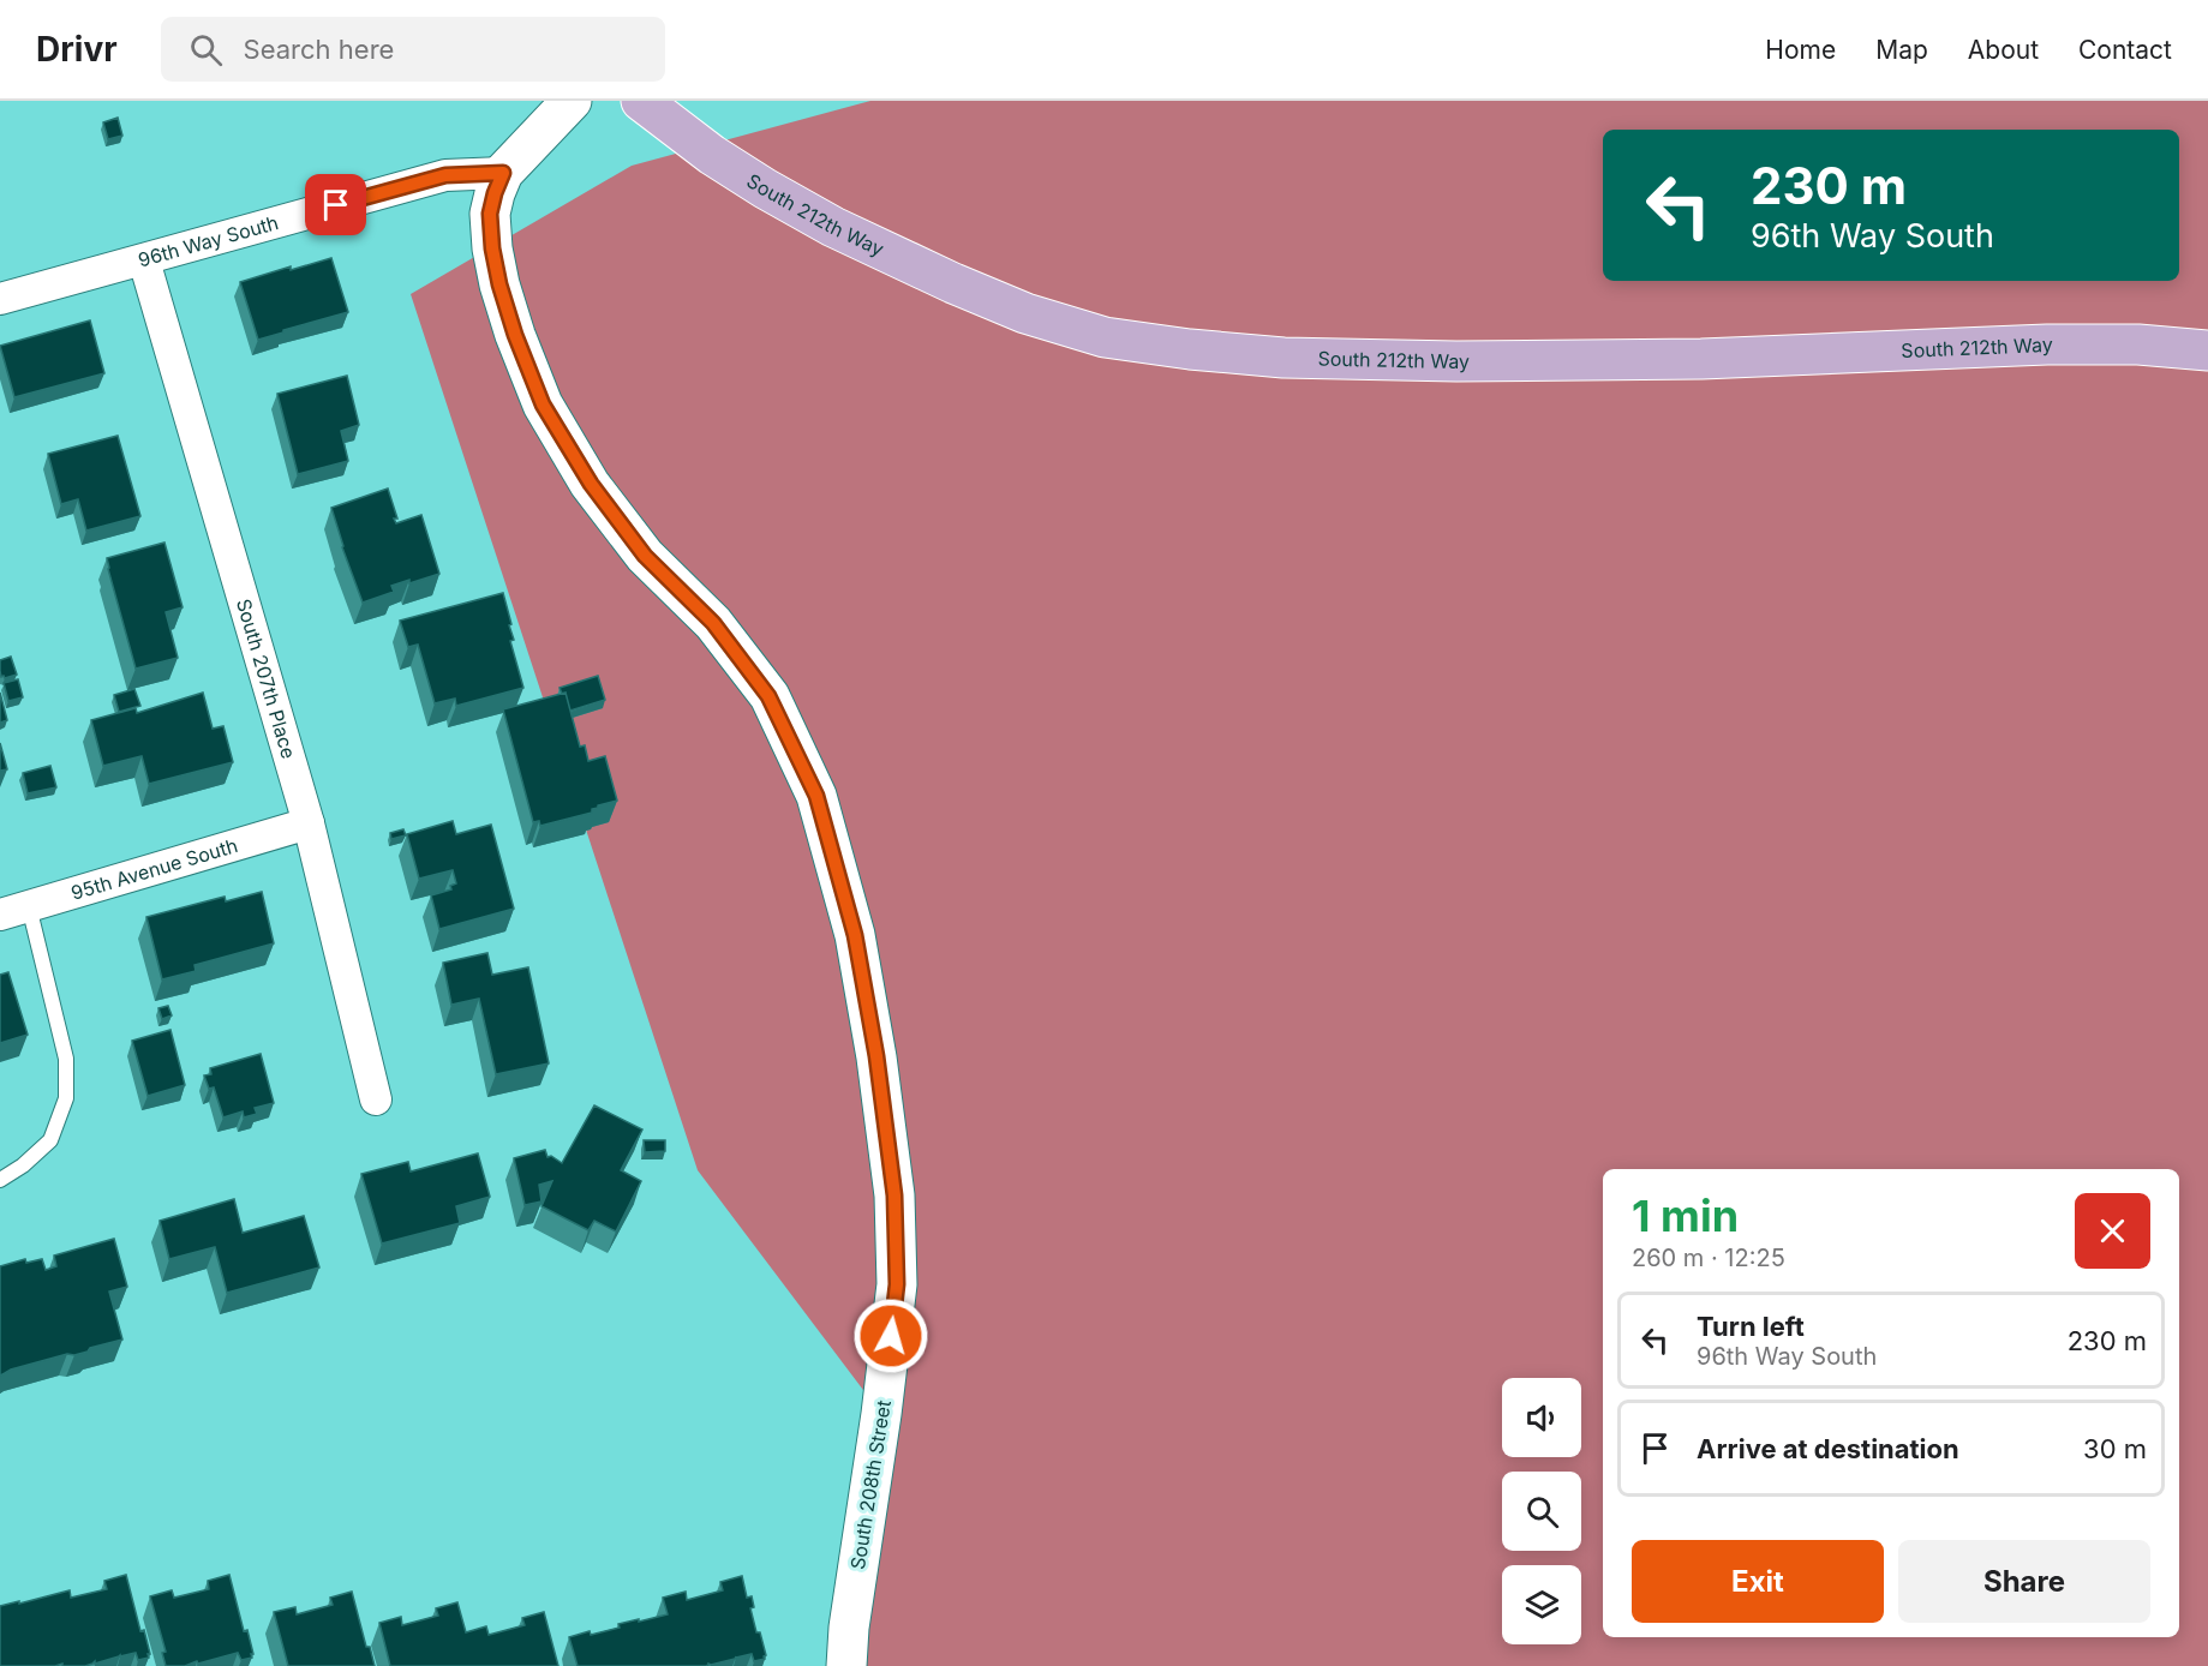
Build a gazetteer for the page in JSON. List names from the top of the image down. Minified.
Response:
{"streets":{"main road":["South 212th Way"],"street":["96th Way South","South 207th Place","95th Avenue South","South 208th Street"]},"crossings":[["96th Way South","South 207th Place"],["96th Way South","South 208th Street"],["South 207th Place","95th Avenue South"]],"page":{"header":"Drivr","search":"Search here","nav":["Home","Map","About","Contact"],"turn":["230 m","96th Way South"],"heading":["1 min","260 m · 12:25"],"list":[{"name":"Turn left","note":"96th Way South","value":"230 m"},{"name":"Arrive at destination","value":"30 m"}],"buttons":["Exit","Share"]}}
